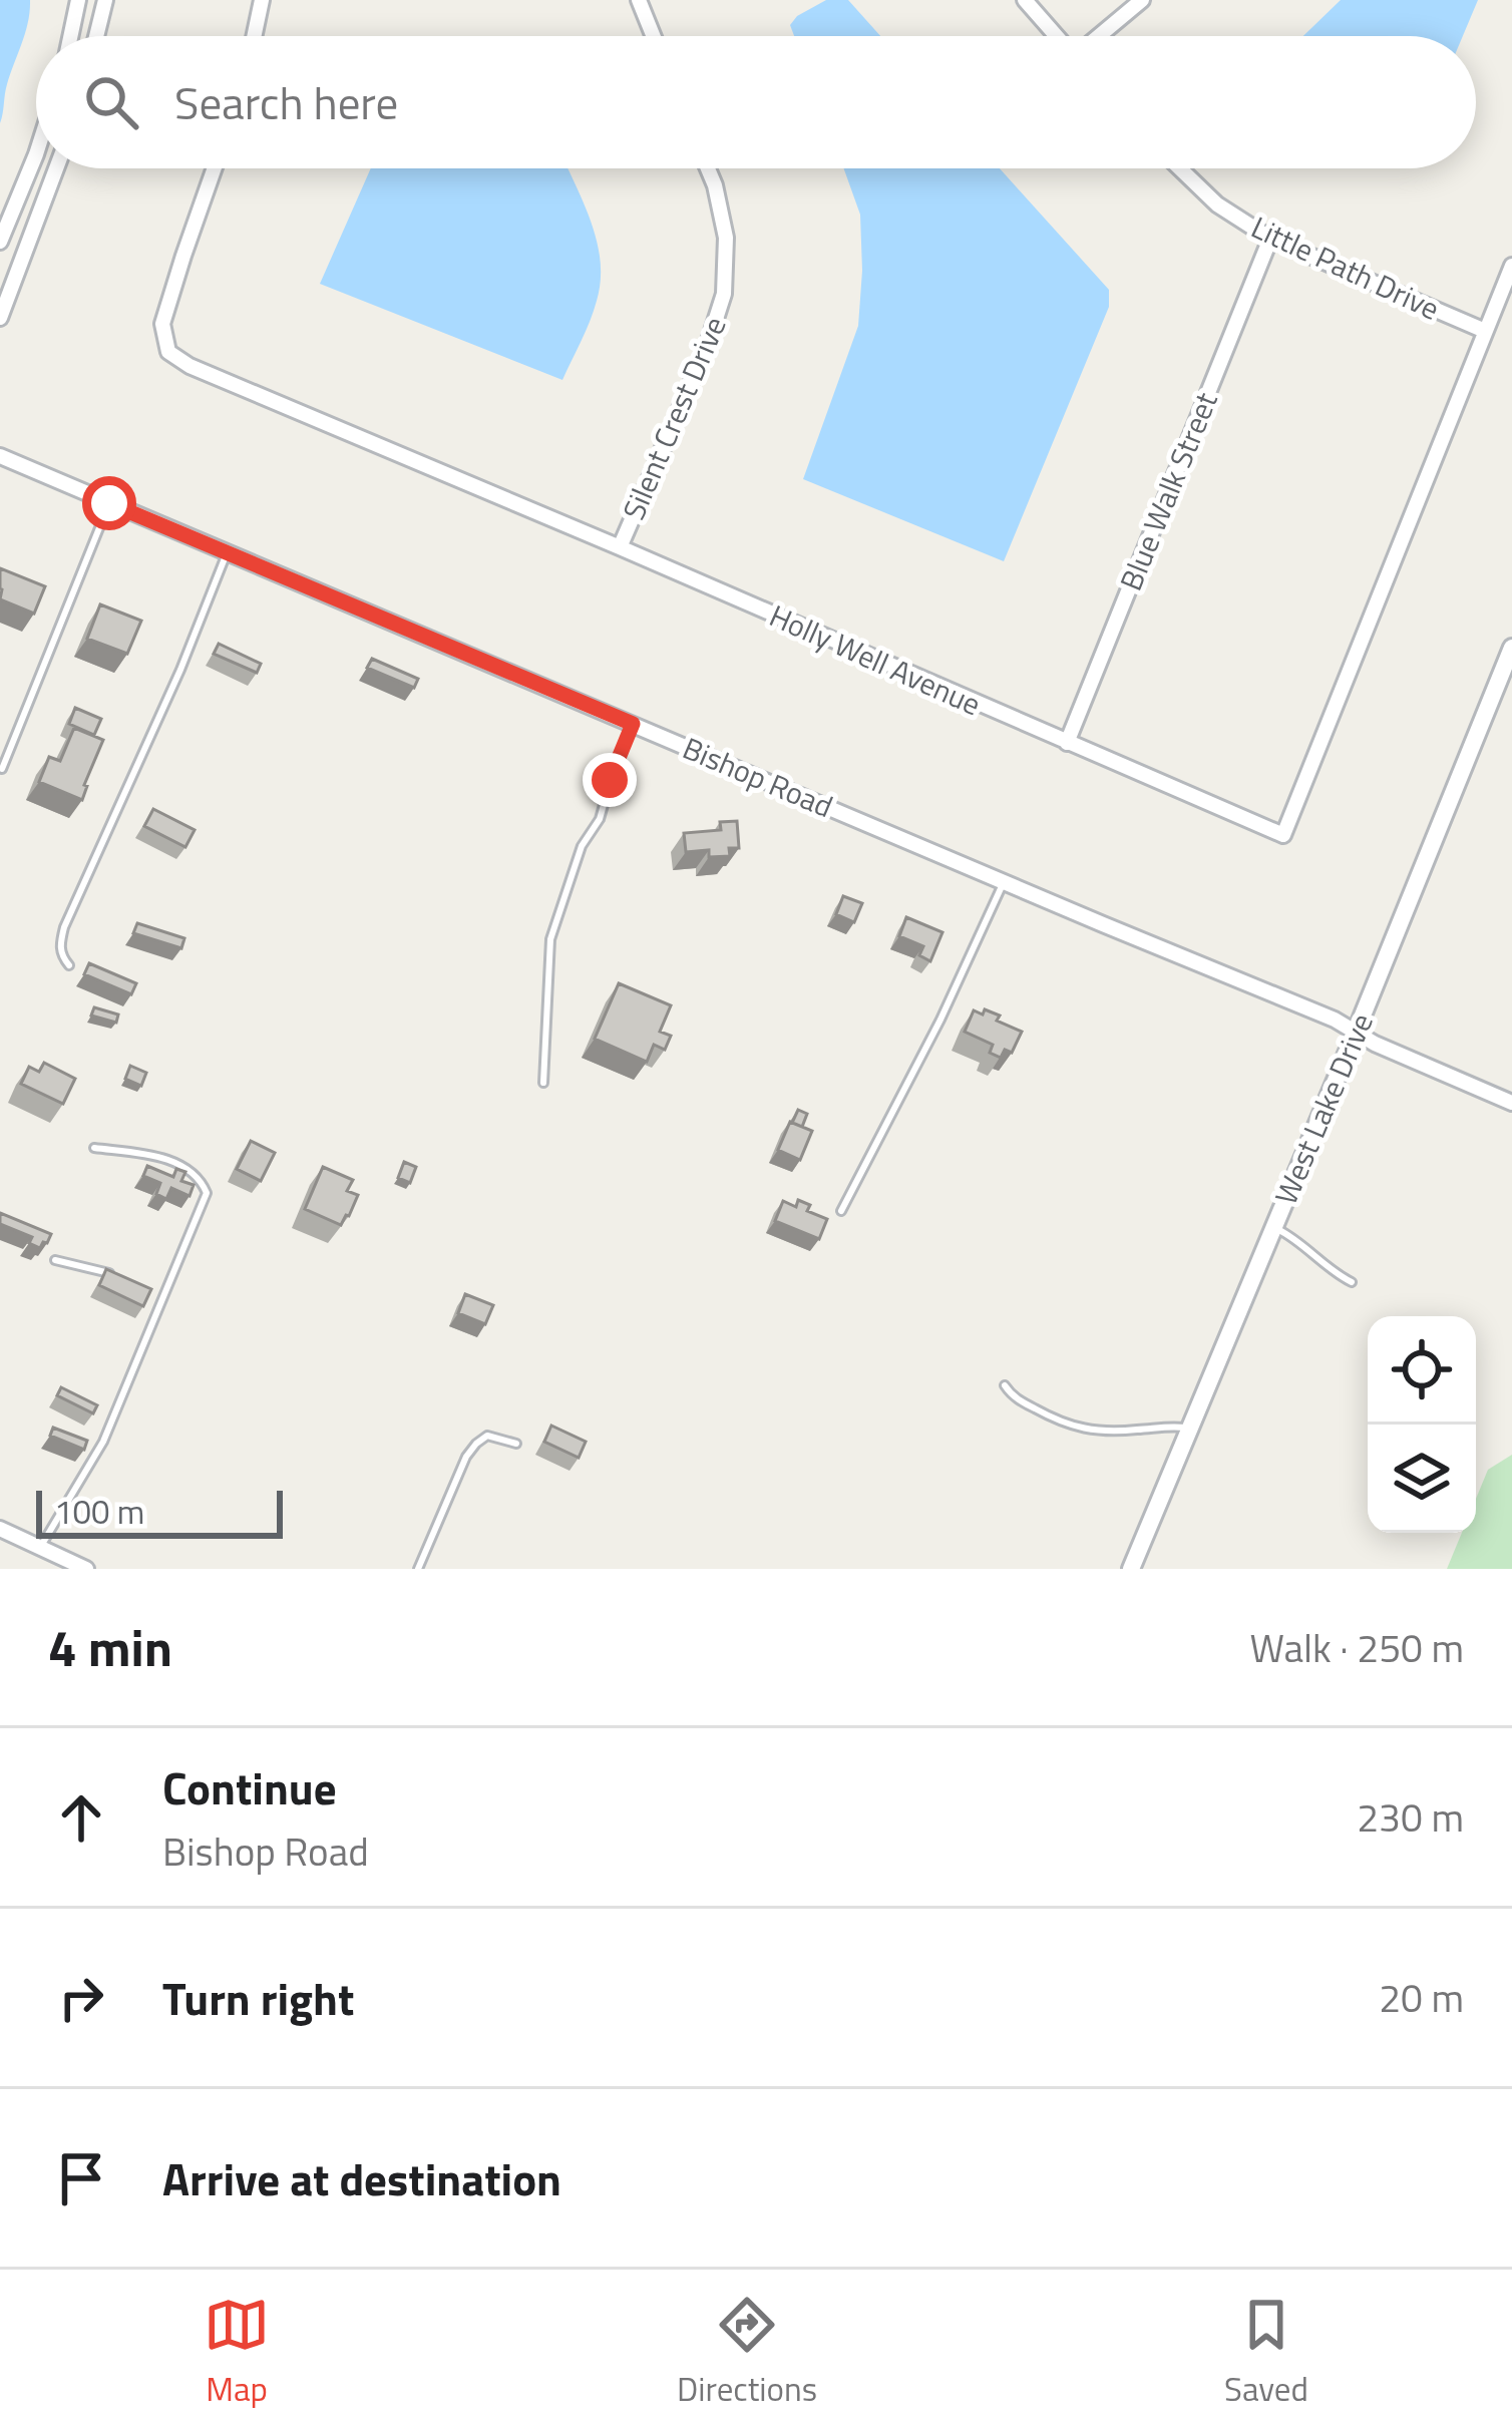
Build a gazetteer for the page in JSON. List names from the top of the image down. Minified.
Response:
{"streets":{"street":["Little Path Drive","Silent Crest Drive","Blue Walk Street","Holly Well Avenue","Bishop Road","West Lake Drive"]},"crossings":[["Little Path Drive","Blue Walk Street"],["Little Path Drive","Holly Well Avenue"],["Silent Crest Drive","Holly Well Avenue"],["Blue Walk Street","Holly Well Avenue"],["Bishop Road","West Lake Drive"]],"scale_bar":"100 m","page":{"search":"Search here","scale":"100 m","heading":["4 min","Walk · 250 m"],"list":[["Continue","Bishop Road","230 m"],["Turn right","20 m"],"Arrive at destination"],"nav":["Map","Directions","Saved"]}}
